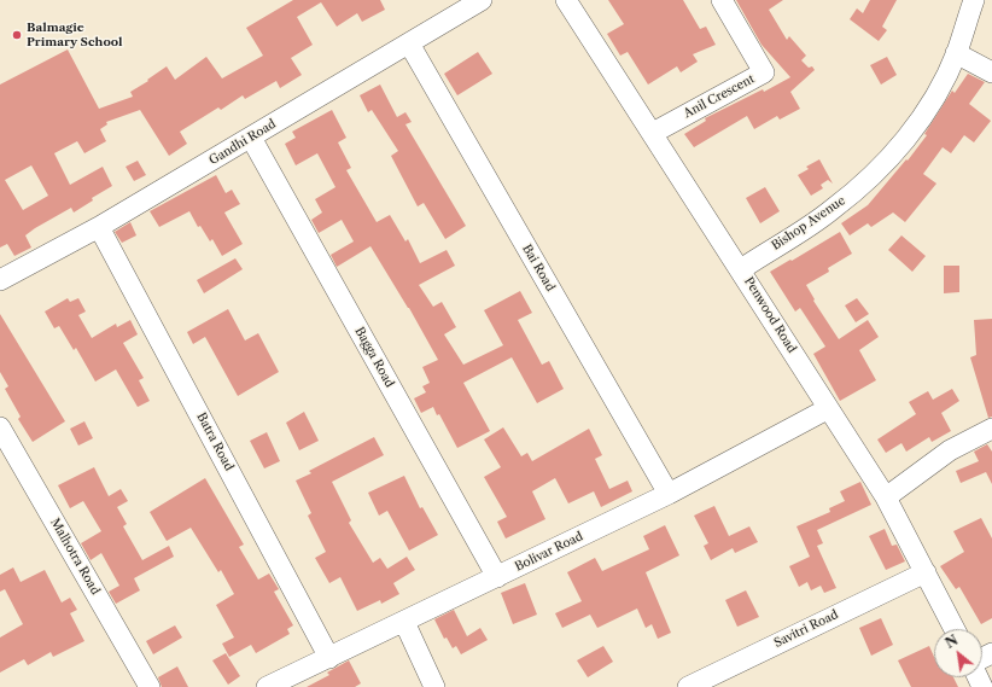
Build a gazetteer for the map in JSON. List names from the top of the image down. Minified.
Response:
{"streets":{"street":["Anil Crescent","Gandhi Road","Bishop Avenue","Bai Road","Penwood Road","Bagga Road","Batra Road","Bolivar Road","Malhotra Road","Savitri Road"]},"crossings":[["Anil Crescent","Penwood Road"],["Gandhi Road","Bai Road"],["Gandhi Road","Bagga Road"],["Gandhi Road","Batra Road"],["Bishop Avenue","Penwood Road"],["Bai Road","Bolivar Road"],["Penwood Road","Bolivar Road"],["Penwood Road","Savitri Road"],["Bagga Road","Bolivar Road"],["Batra Road","Bolivar Road"]],"places":["Balmagie Primary School"],"north":"top left"}
